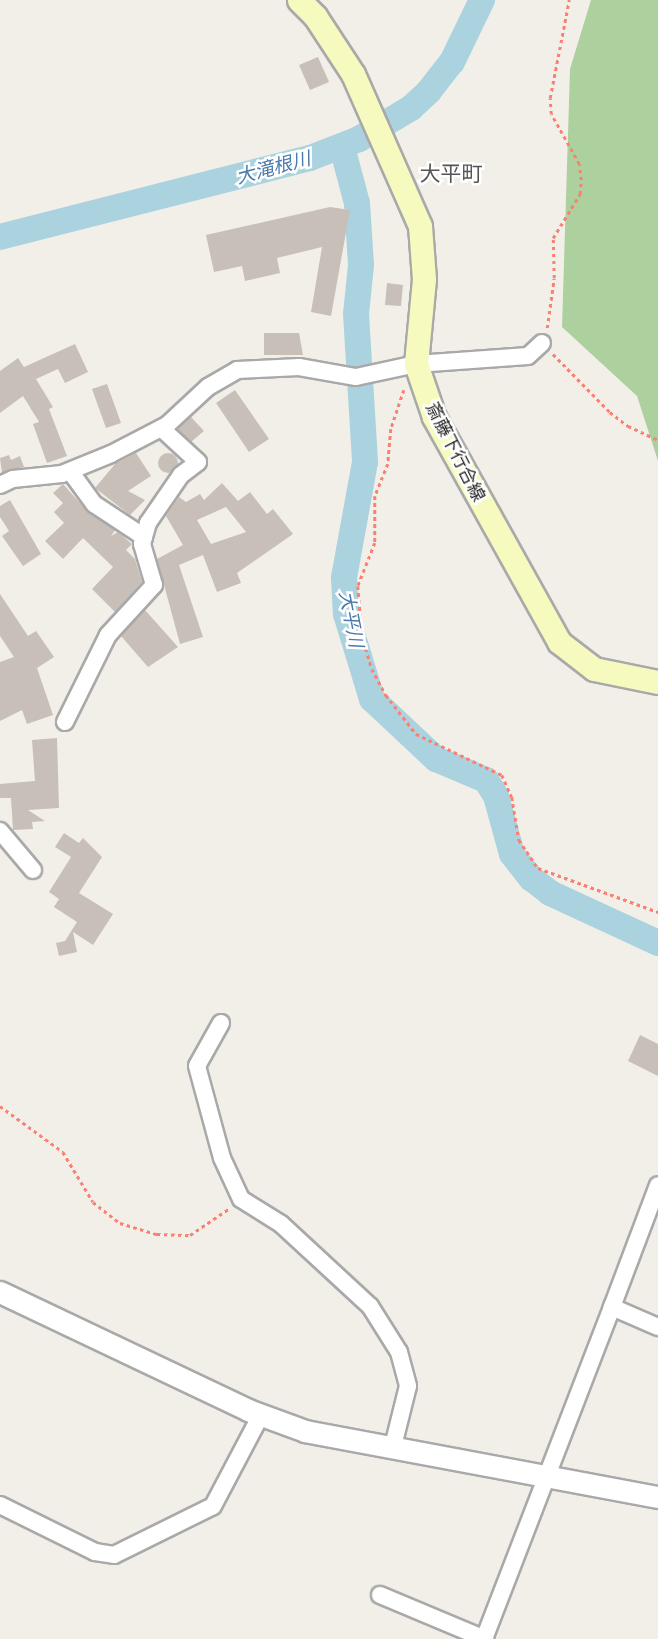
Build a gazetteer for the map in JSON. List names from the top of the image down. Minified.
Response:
{"streets":{"main road":["斎藤下行合線"]},"districts":["大平町"],"water":["大滝根川","大平川"]}
